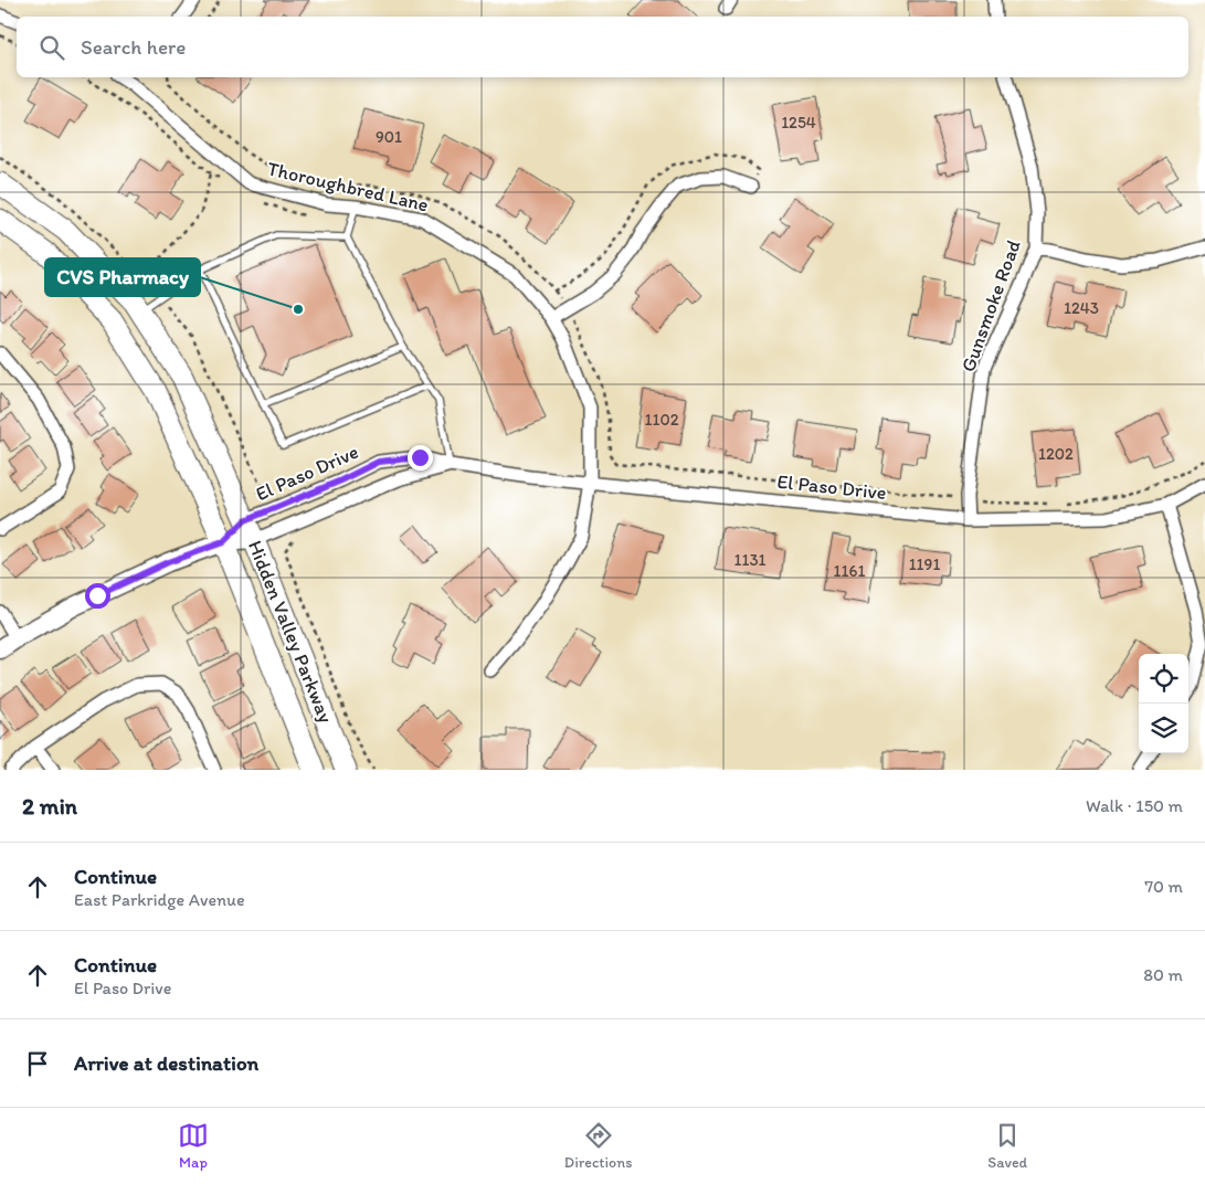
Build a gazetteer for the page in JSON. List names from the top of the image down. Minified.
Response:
{"streets":{"main road":["Hidden Valley Parkway"],"street":["Thoroughbred Lane","Gunsmoke Road","El Paso Drive"]},"crossings":[["Thoroughbred Lane","El Paso Drive"],["Gunsmoke Road","El Paso Drive"],["El Paso Drive","Hidden Valley Parkway"]],"places":["CVS Pharmacy"],"house_numbers":["1254","901","1243","1102","1202","1131","1191","1161"],"page":{"search":"Search here","heading":["2 min","Walk · 150 m"],"list":[["Continue","East Parkridge Avenue","70 m"],["Continue","El Paso Drive","80 m"],"Arrive at destination"],"nav":["Map","Directions","Saved"]}}
